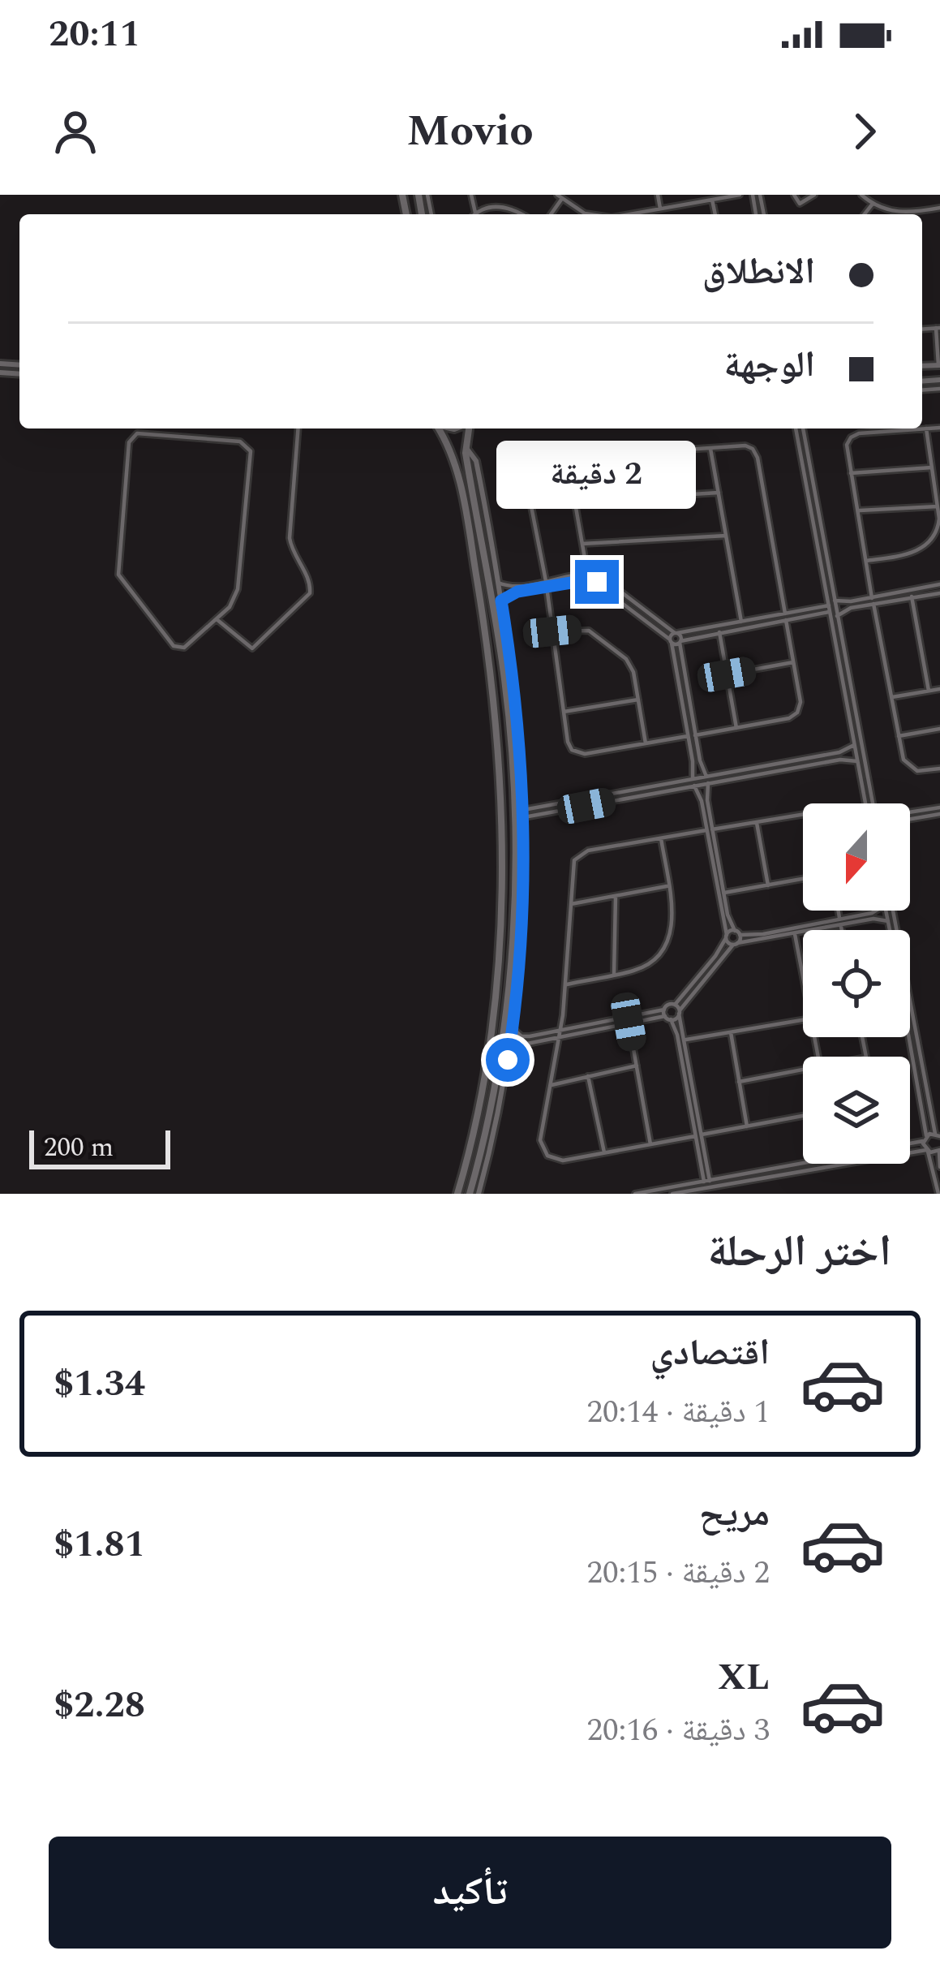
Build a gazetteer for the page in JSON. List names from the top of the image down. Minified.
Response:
{"scale_bar":"200 m","north":"bottom","page":{"status":"20:11","header":"Movio","banner":["الانطلاق","الوجهة"],"bubble":"2 دقيقة","scale":"200 m","heading":"اختر الرحلة","list":[{"name":"اقتصادي","note":"1 دقيقة · 20:14","value":"$1.34"},{"name":"مريح","note":"2 دقيقة · 20:15","value":"$1.81"},{"name":"XL","note":"3 دقيقة · 20:16","value":"$2.28"}],"buttons":"تأكيد"}}
